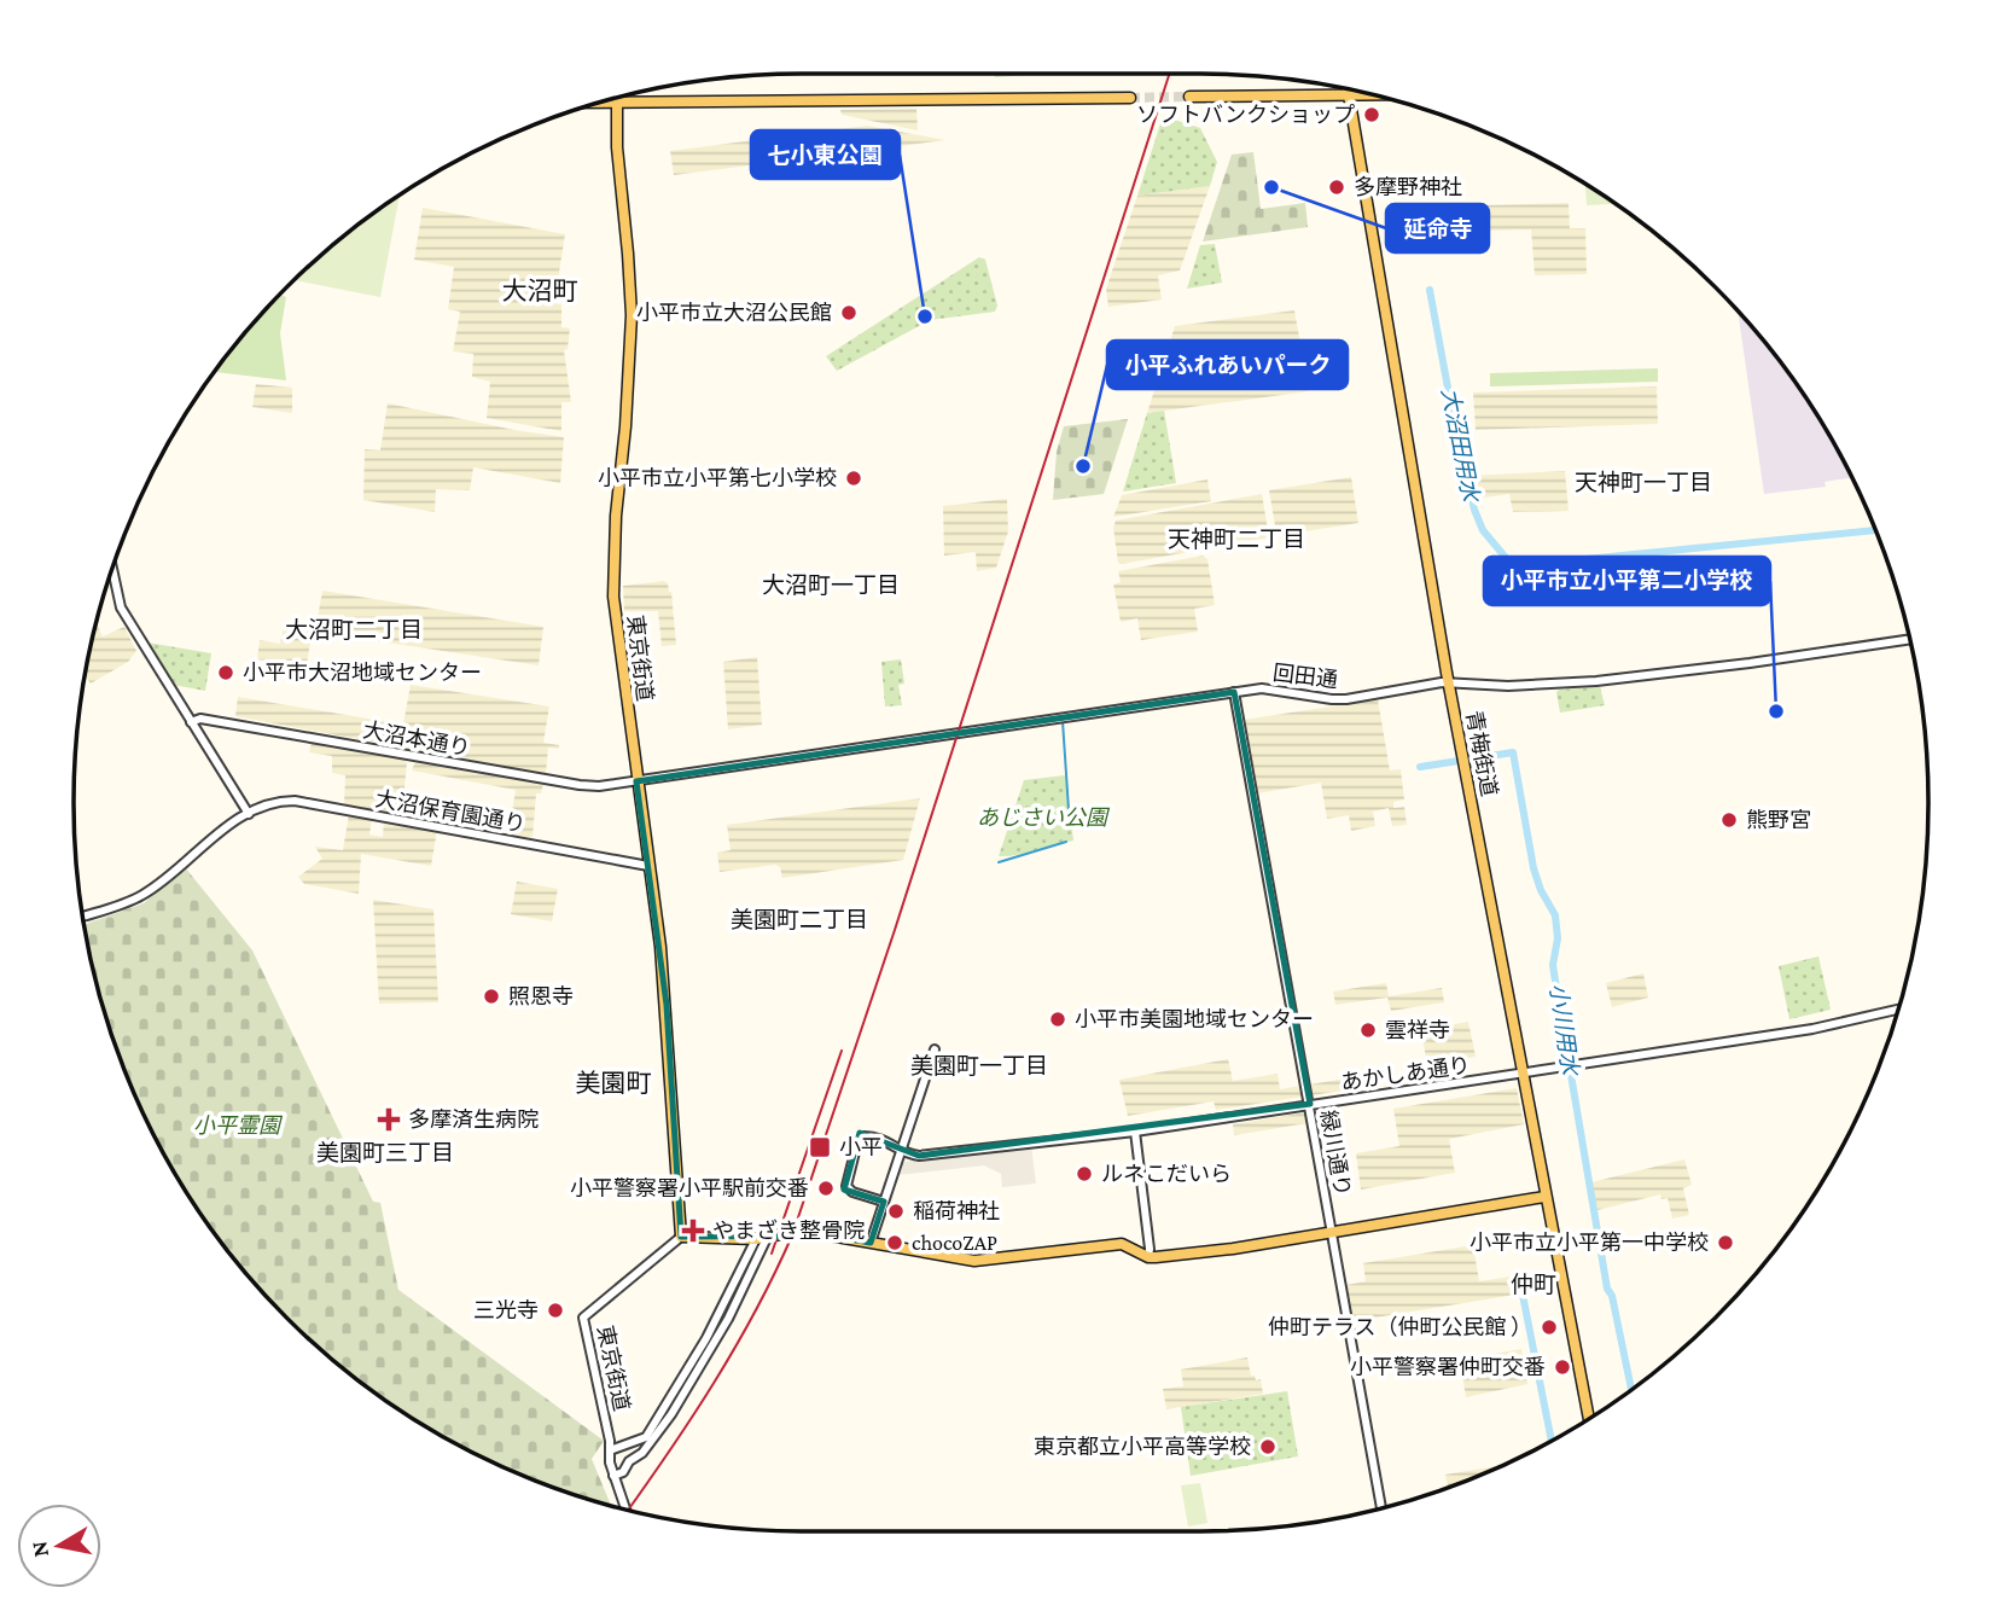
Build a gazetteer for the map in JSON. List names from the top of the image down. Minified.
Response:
{"streets":{"main road":["東京街道","青梅街道"],"street":["回田通","大沼本通り","大沼保育園通り","あかしあ通り","緑川通り"]},"crossings":[["東京街道","回田通"],["東京街道","大沼本通り"],["東京街道","大沼保育園通り"],["回田通","大沼本通り"],["回田通","青梅街道"],["回田通","緑川通り"],["青梅街道","あかしあ通り"],["あかしあ通り","緑川通り"]],"districts":["大沼町","天神町一丁目","天神町二丁目","大沼町一丁目","大沼町二丁目","美園町二丁目","美園町一丁目","美園町","美園町三丁目","仲町"],"water":["大沼田用水","小川用水"],"parks":["あじさい公園","小平霊園"],"places":{"other":["ソフトバンクショップ","延命寺","多摩野神社","小平市立大沼公民館","七小東公園","小平ふれあいパーク","小平市立小平第七小学校","小平市大沼地域センター","小平市立小平第二小学校","熊野宮","照恩寺","小平市美園地域センター","雲祥寺","ルネこだいら","小平警察署小平駅前交番","稲荷神社","chocoZAP","小平市立小平第一中学校","三光寺","仲町テラス（仲町公民館 ）","小平警察署仲町交番","東京都立小平高等学校"],"health":["多摩済生病院","やまざき整骨院"],"transit":["小平"]},"north":"left"}
